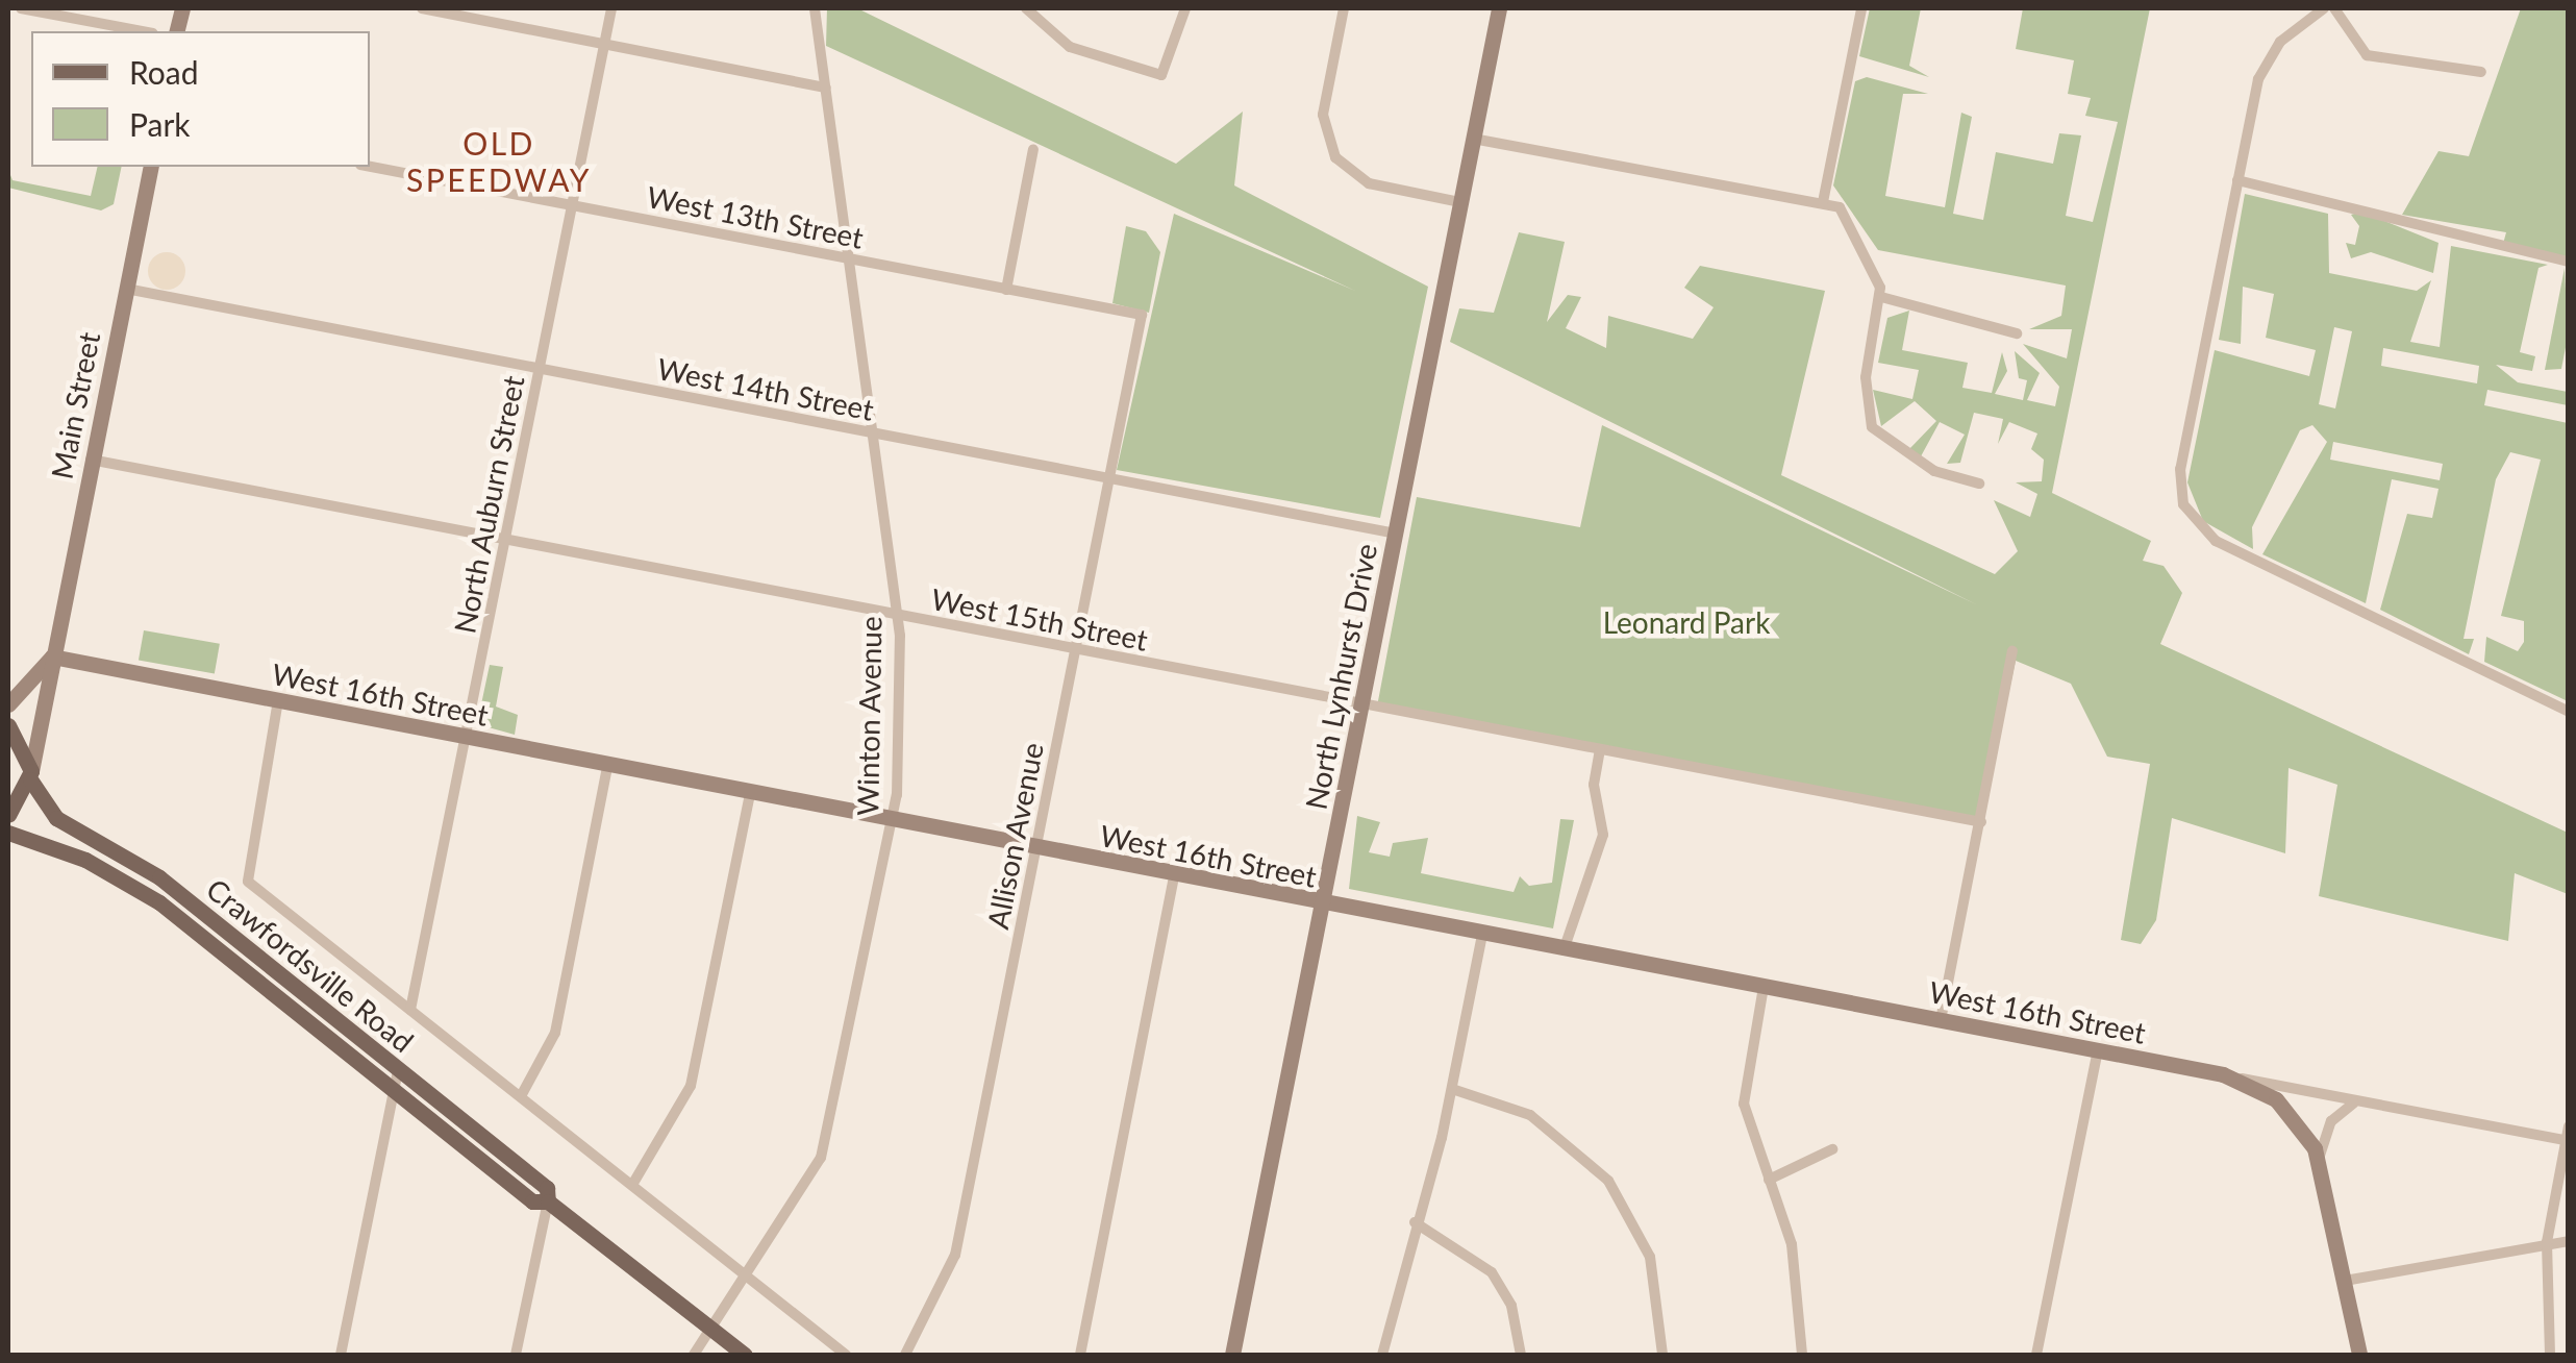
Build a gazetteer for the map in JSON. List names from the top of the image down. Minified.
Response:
{"streets":{"main road":["Crawfordsville Road"],"street":["West 13th Street","West 14th Street","Main Street","North Auburn Street","West 15th Street","North Lynhurst Drive","West 16th Street","Winton Avenue","Allison Avenue"]},"crossings":[["West 13th Street","North Auburn Street"],["West 13th Street","Winton Avenue"],["West 13th Street","Allison Avenue"],["West 14th Street","Main Street"],["West 14th Street","North Auburn Street"],["West 14th Street","North Lynhurst Drive"],["West 14th Street","Winton Avenue"],["West 14th Street","Allison Avenue"],["Main Street","West 15th Street"],["Main Street","West 16th Street"],["Main Street","Crawfordsville Road"],["North Auburn Street","West 15th Street"],["North Auburn Street","West 16th Street"],["West 15th Street","North Lynhurst Drive"],["West 15th Street","Winton Avenue"],["West 15th Street","Allison Avenue"],["North Lynhurst Drive","West 16th Street"],["West 16th Street","Winton Avenue"],["West 16th Street","Allison Avenue"],["Winton Avenue","Crawfordsville Road"]],"districts":["OLD SPEEDWAY"],"parks":["Leonard Park"],"legend":["Road","Park"]}
